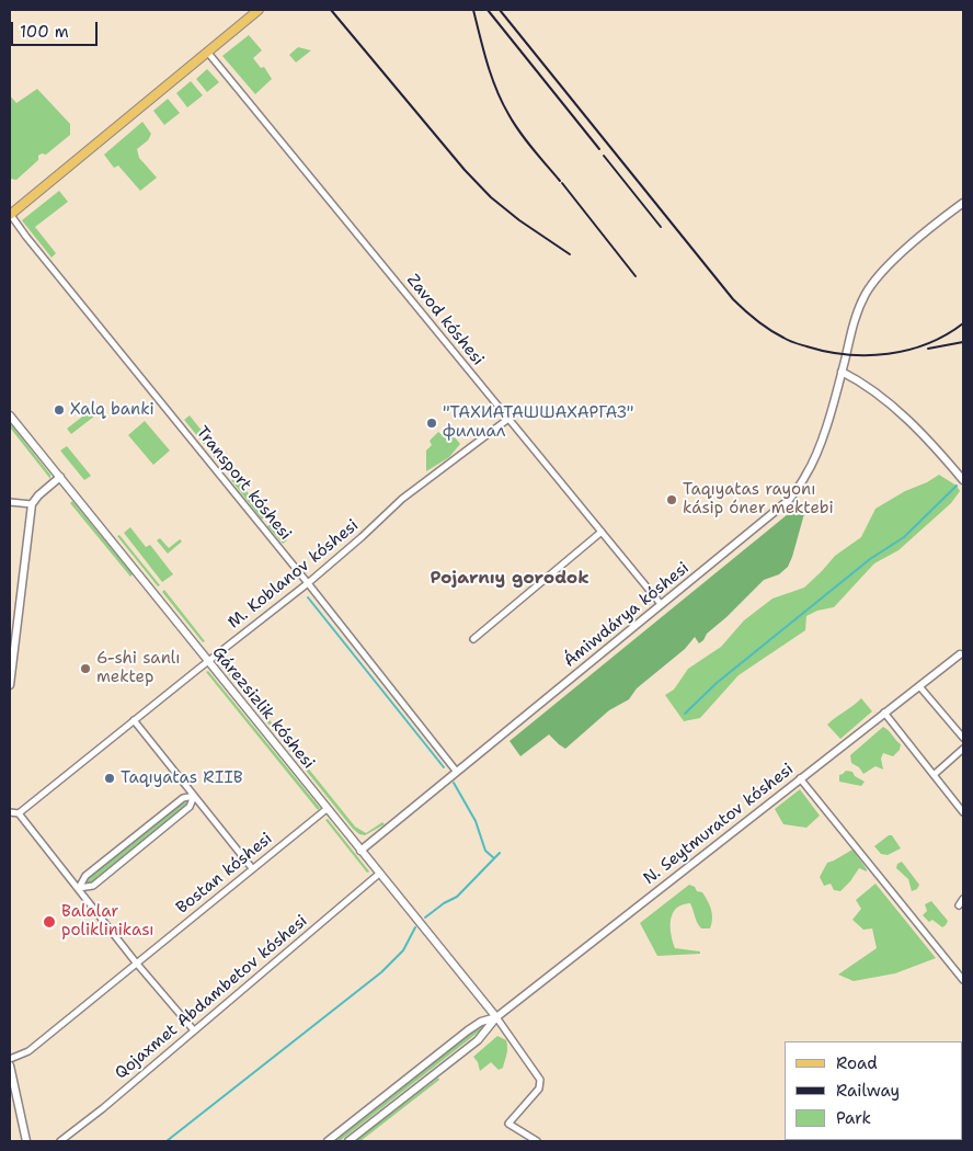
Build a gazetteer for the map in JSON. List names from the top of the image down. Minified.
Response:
{"streets":{"street":["Zavod kóshesi","Transport kóshesi","M. Koblanov kóshesi","Ámiwdárya kóshesi","Gárezsizlik kóshesi","N. Seytmuratov kóshesi","Bostan kóshesi","Qojaxmet Abdambetov kóshesi"]},"crossings":[["Zavod kóshesi","M. Koblanov kóshesi"],["Zavod kóshesi","Ámiwdárya kóshesi"],["Transport kóshesi","M. Koblanov kóshesi"],["Transport kóshesi","Ámiwdárya kóshesi"],["M. Koblanov kóshesi","Gárezsizlik kóshesi"],["Ámiwdárya kóshesi","Gárezsizlik kóshesi"],["Gárezsizlik kóshesi","N. Seytmuratov kóshesi"],["Gárezsizlik kóshesi","Bostan kóshesi"],["Gárezsizlik kóshesi","Qojaxmet Abdambetov kóshesi"]],"districts":["Pojarnıy gorodok"],"places":["Xalq banki","\"ТАХИАТАШШАХАРГАЗ\" филиал","Taqıyatas rayonı kásip óner mektebi","6-shi sanlı mektep","Taqıyatas RIIB","Balalar poliklinikası"],"legend":["Road","Railway","Park"],"scale_bar":"100 m"}
